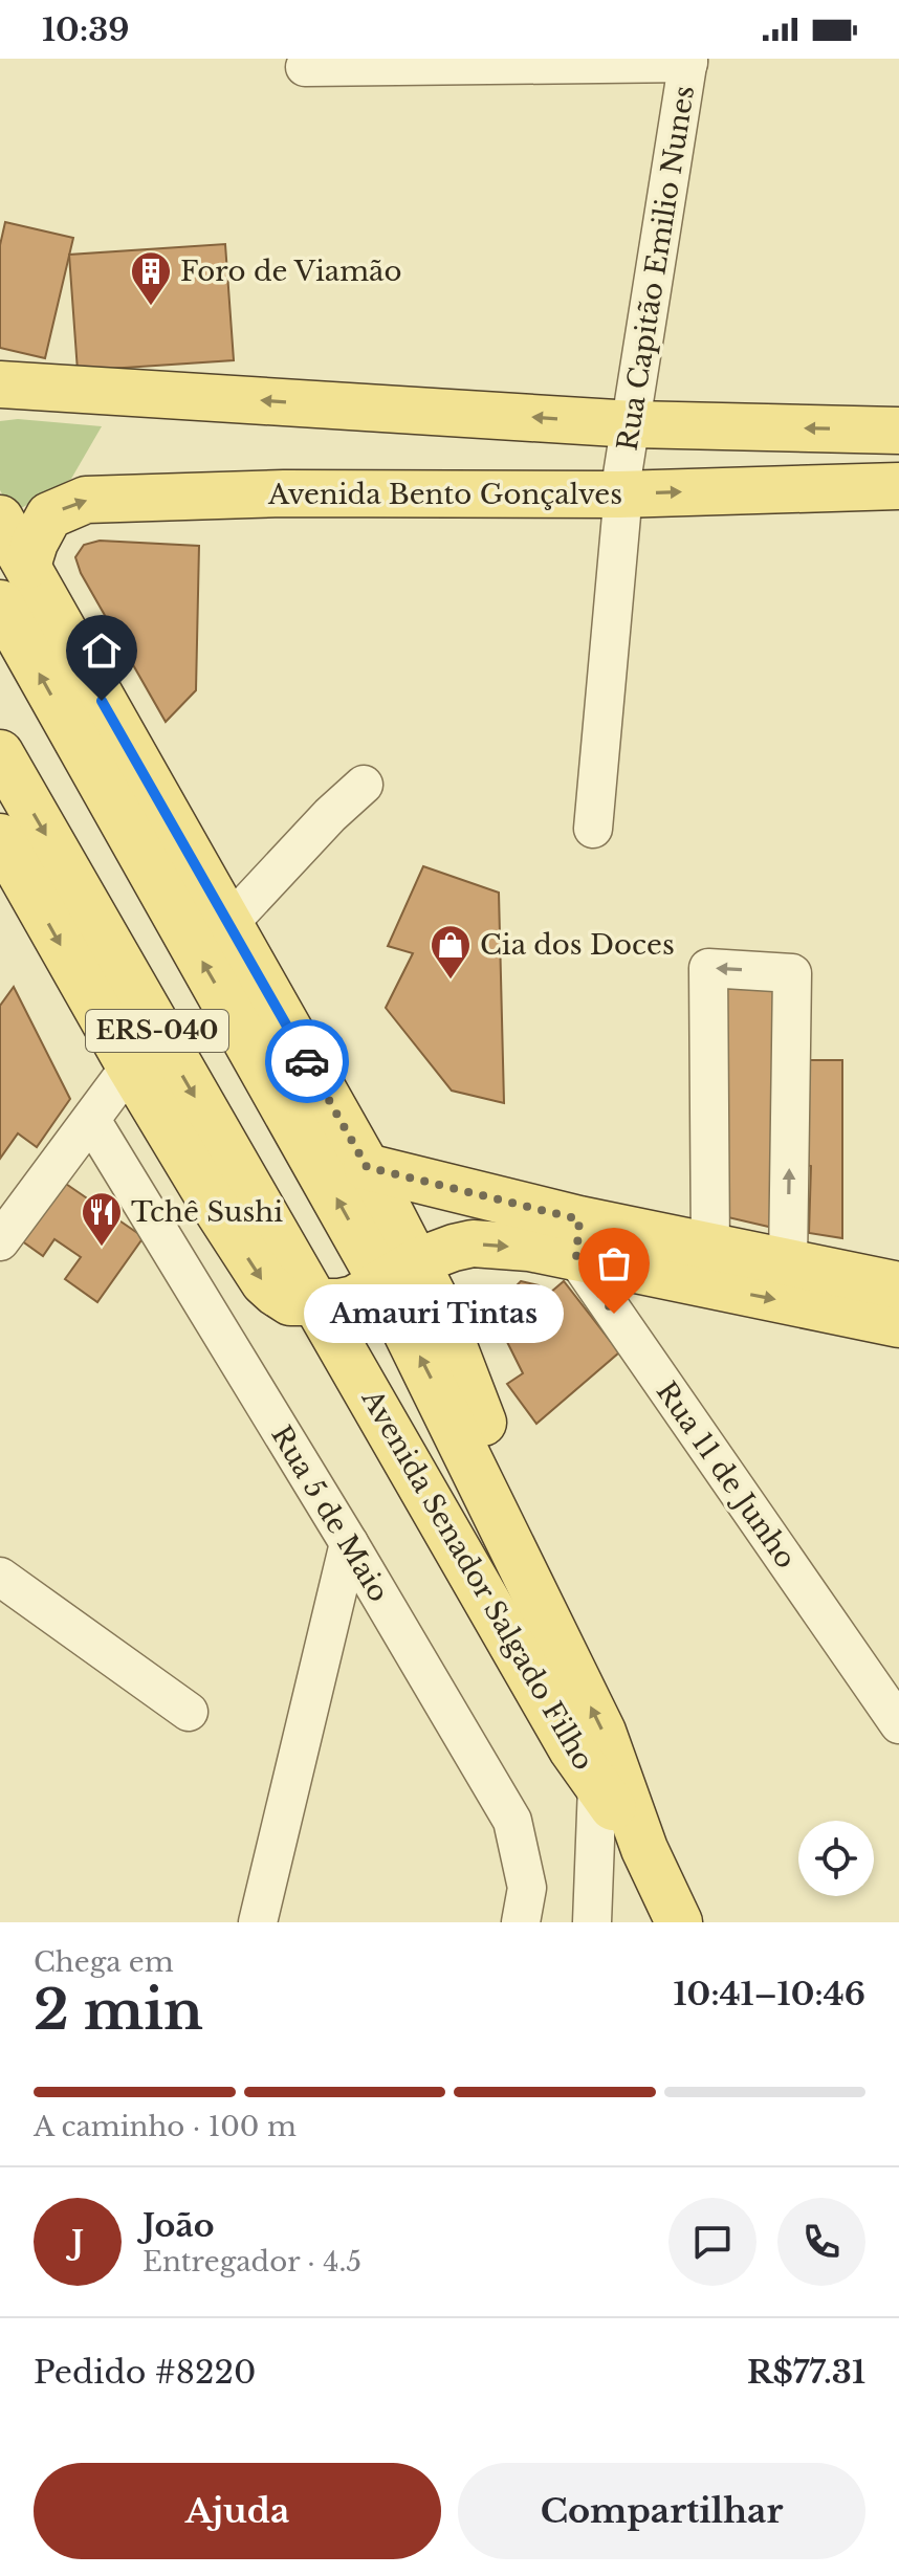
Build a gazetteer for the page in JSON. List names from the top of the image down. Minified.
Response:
{"streets":{"main road":["Avenida Bento Gonçalves","ERS-040","Avenida Senador Salgado Filho"],"street":["Rua Capitão Emilio Nunes","Rua 11 de Junho","Rua 5 de Maio"]},"crossings":[["Rua Capitão Emilio Nunes","Avenida Bento Gonçalves"],["Avenida Bento Gonçalves","Avenida Senador Salgado Filho"]],"places":{"building":["Foro de Viamão"],"shop":["Cia dos Doces"],"restaurant":["Tchê Sushi"],"other":["Amauri Tintas"]},"page":{"status":"10:39","bubble":"Amauri Tintas","heading":["2 min","Chega em","10:41–10:46"],"panel":["João","Entregador · 4.5","Pedido #8220","R$77.31"],"bar":"A caminho · 100 m","round":"J","buttons":["Ajuda","Compartilhar"]}}
